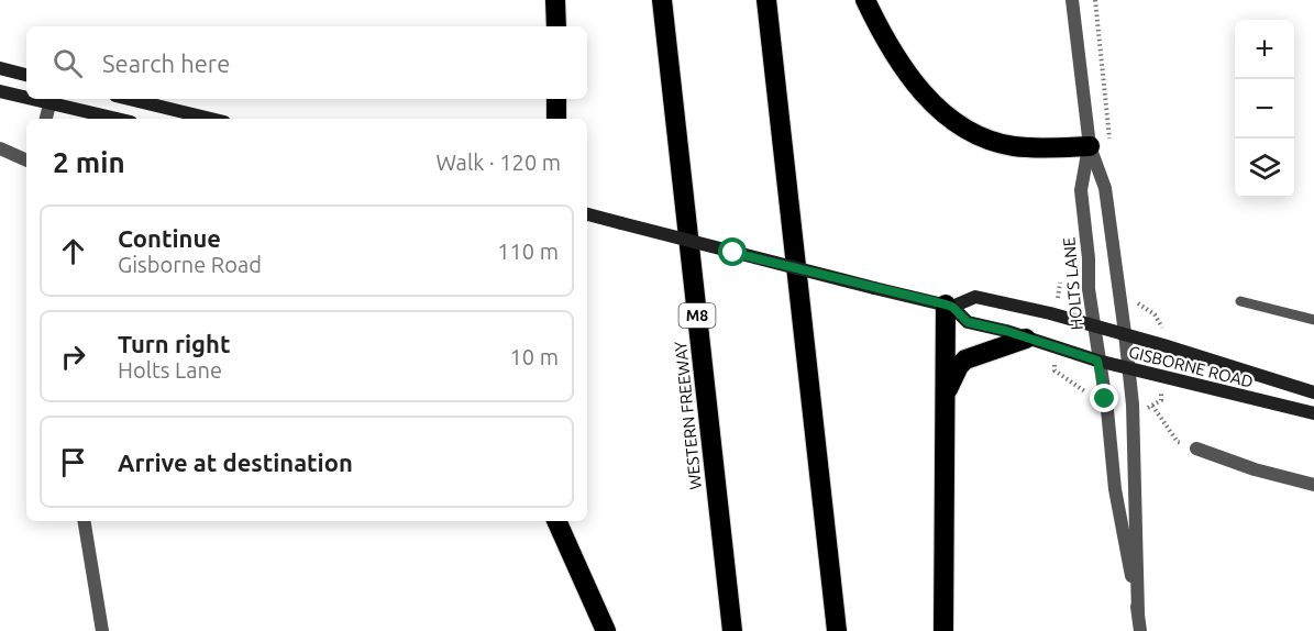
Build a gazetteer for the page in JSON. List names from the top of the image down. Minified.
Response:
{"streets":{"highway":["M8","WESTERN FREEWAY"],"main road":["GISBORNE ROAD"],"street":["HOLTS LANE"]},"crossings":[["HOLTS LANE","GISBORNE ROAD"]],"page":{"map_buttons":["+","−"],"search":"Search here","heading":["2 min","Walk · 120 m"],"list":[["Continue","Gisborne Road","110 m"],["Turn right","Holts Lane","10 m"],"Arrive at destination"]}}
